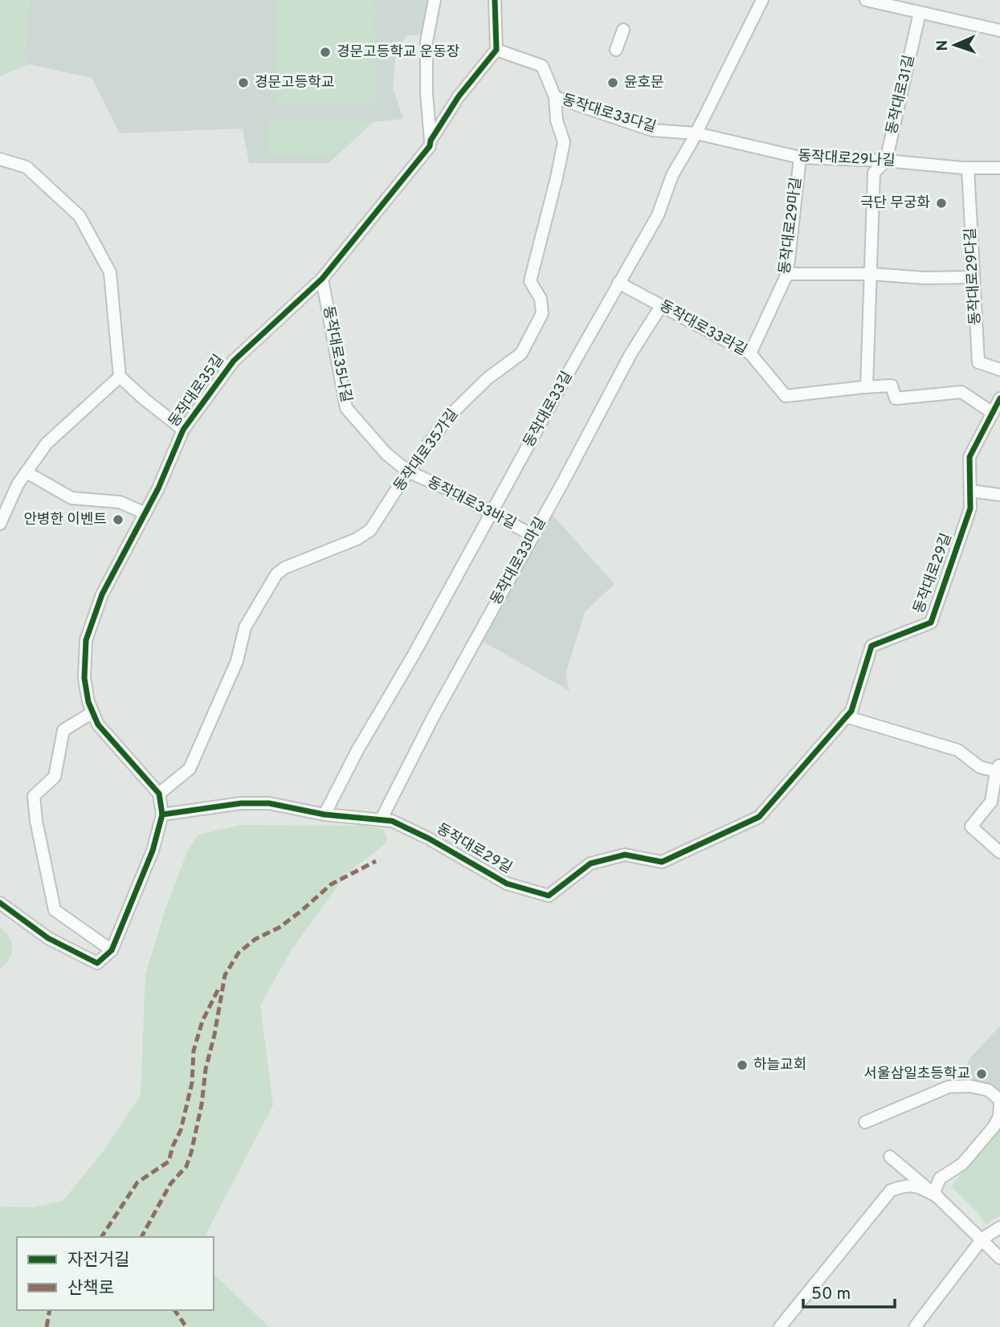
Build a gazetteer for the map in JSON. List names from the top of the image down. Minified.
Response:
{"streets":{"street":["동작대로31길","동작대로33다길","동작대로29나길","동작대로29마길","동작대로29다길","동작대로33라길","동작대로35나길","동작대로35길","동작대로33길","동작대로35가길","동작대로33바길","동작대로33마길","동작대로29길"]},"crossings":[["동작대로31길","동작대로29나길"],["동작대로31길","동작대로33라길"],["동작대로33다길","동작대로29나길"],["동작대로33다길","동작대로33길"],["동작대로33다길","동작대로35가길"],["동작대로29나길","동작대로29마길"],["동작대로29나길","동작대로29다길"],["동작대로29나길","동작대로33길"],["동작대로29마길","동작대로33라길"],["동작대로33라길","동작대로33길"],["동작대로33라길","동작대로33마길"],["동작대로33라길","동작대로29길"],["동작대로35나길","동작대로35길"],["동작대로35나길","동작대로35가길"],["동작대로35나길","동작대로33바길"],["동작대로35길","동작대로35가길"],["동작대로33길","동작대로33바길"],["동작대로33길","동작대로29길"],["동작대로35가길","동작대로33바길"],["동작대로33바길","동작대로33마길"],["동작대로33마길","동작대로29길"]],"places":["경문고등학교 운동장","경문고등학교","윤호문","극단 무궁화","안병한 이벤트","하늘교회","서울삼일초등학교"],"legend":["자전거길","산책로"],"scale_bar":"50 m","north":"left"}
